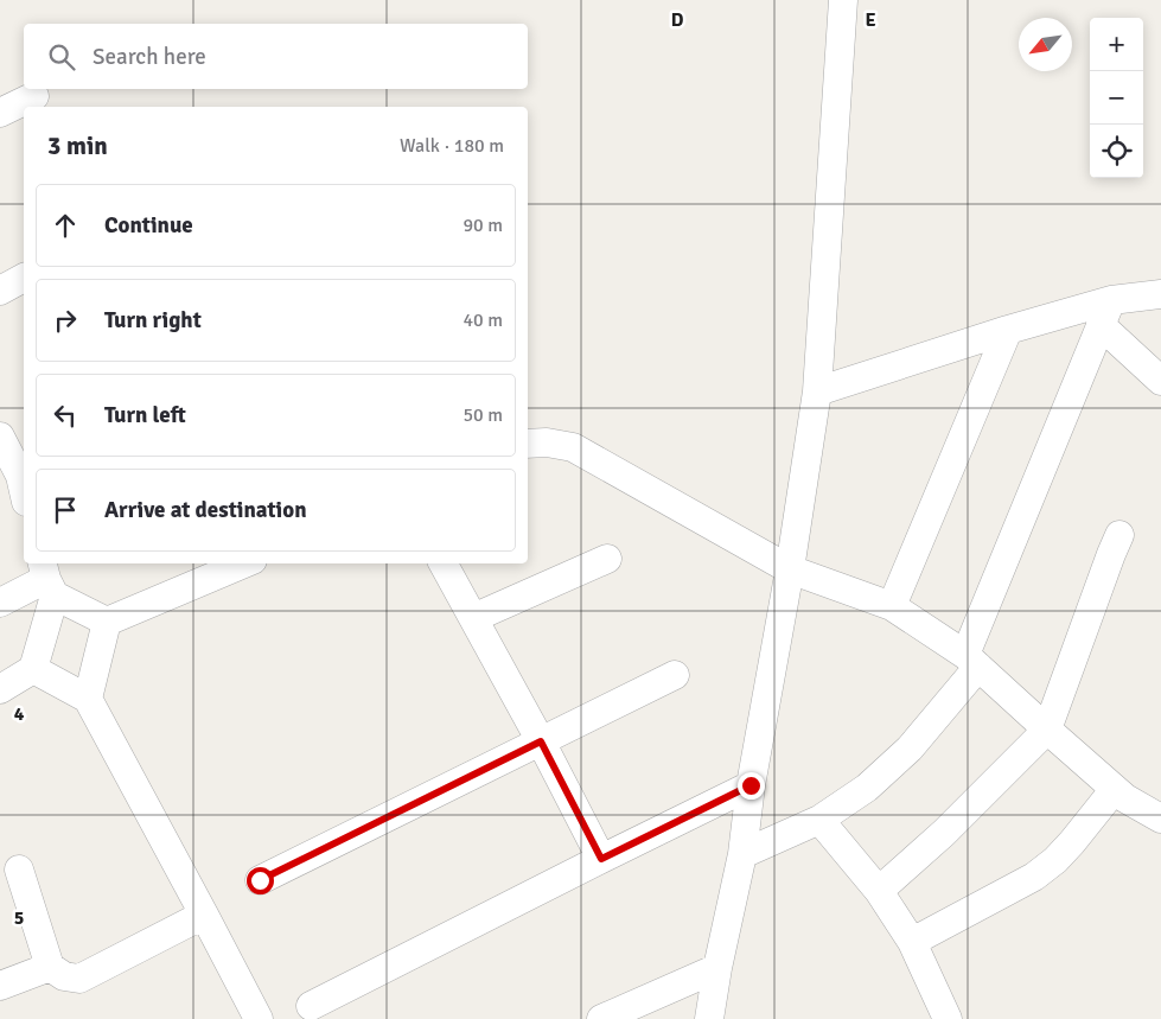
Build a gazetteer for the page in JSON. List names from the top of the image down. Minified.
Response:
{"north":"bottom left","page":{"map_buttons":["+","−"],"search":"Search here","heading":["3 min","Walk · 180 m"],"list":[["Continue","90 m"],["Turn right","40 m"],["Turn left","50 m"],"Arrive at destination"]},"grid":{"columns":["D","E"],"rows":["4","5"]}}
